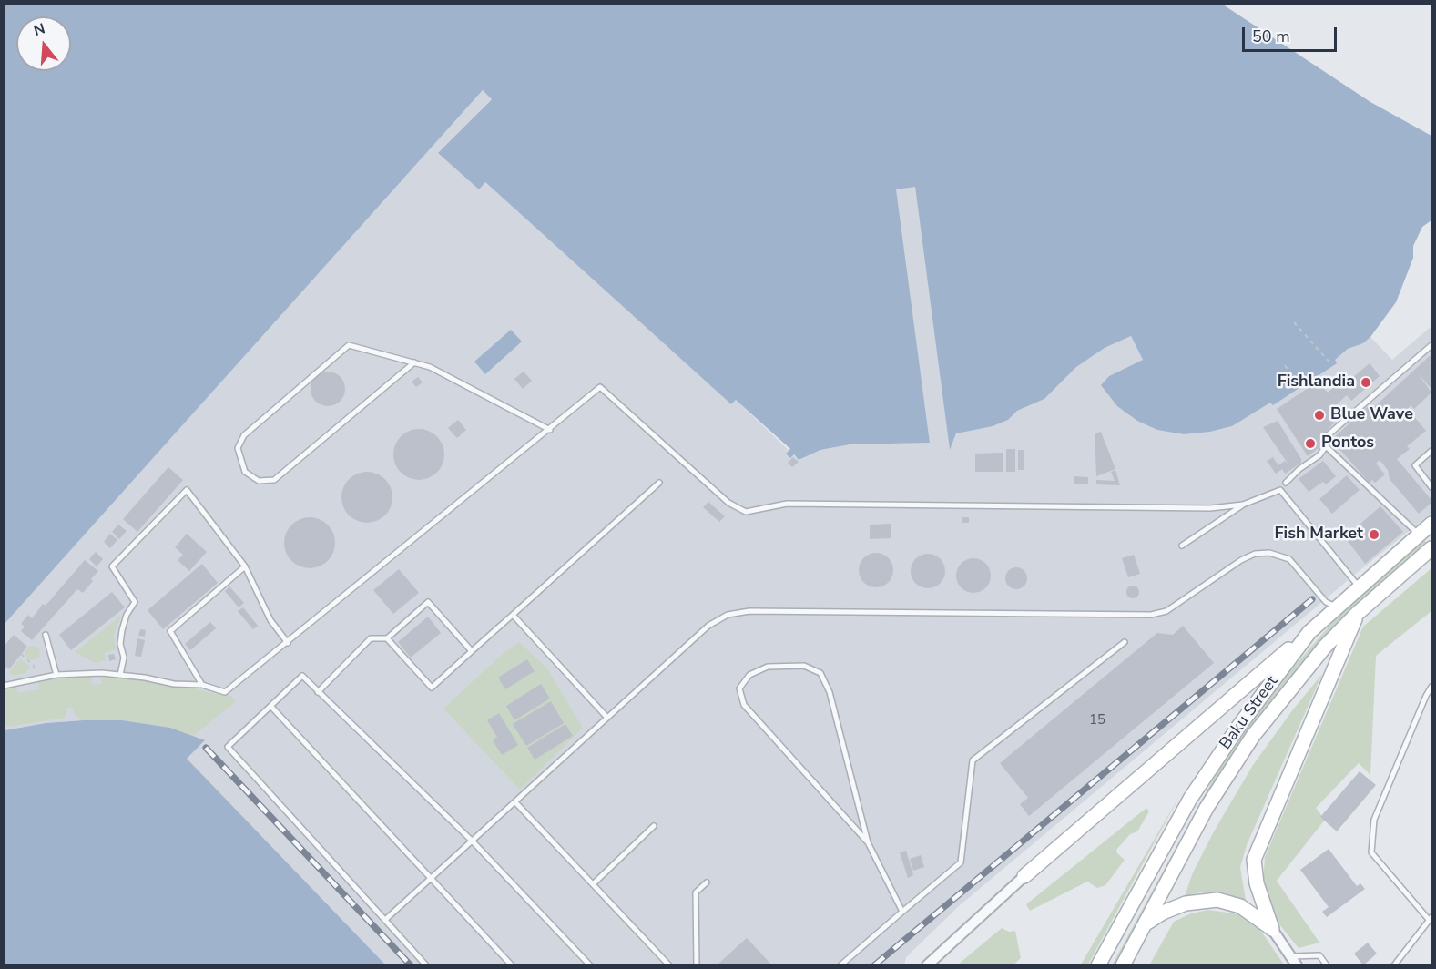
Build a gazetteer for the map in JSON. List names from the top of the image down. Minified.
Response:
{"streets":{"main road":["Baku Street"]},"places":["Fishlandia","Blue Wave","Pontos","Fish Market"],"house_numbers":["15"],"scale_bar":"50 m","north":"top"}
